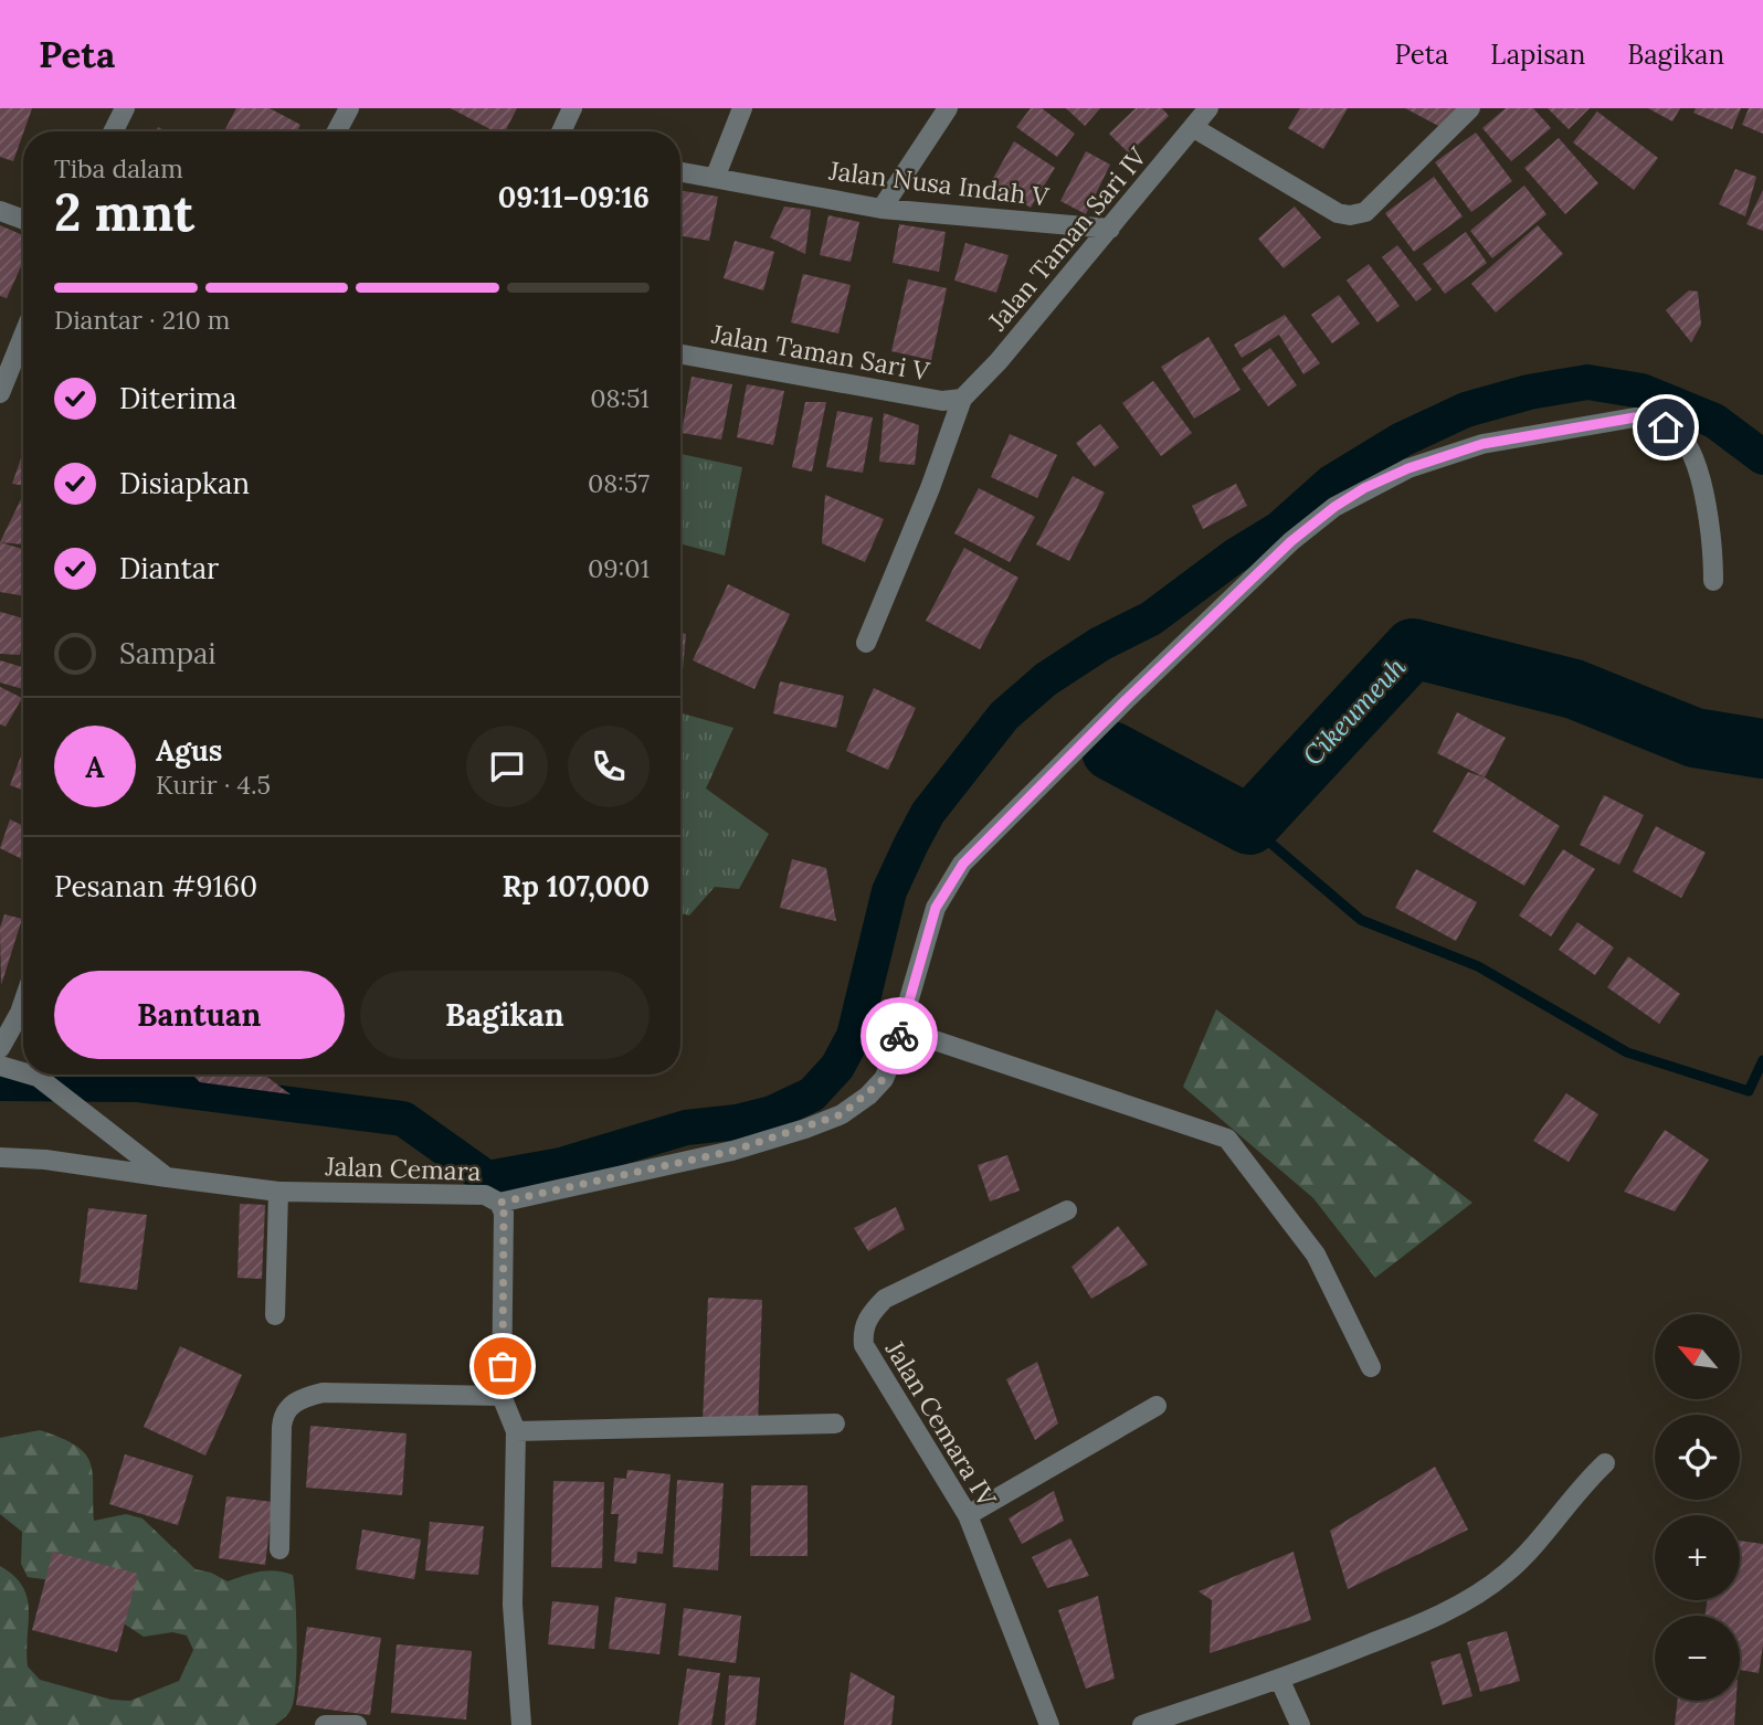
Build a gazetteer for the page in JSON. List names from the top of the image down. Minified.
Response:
{"streets":{"street":["Jalan Nusa Indah V","Jalan Taman Sari IV","Jalan Taman Sari V","Jalan Cemara","Jalan Cemara IV"]},"crossings":[["Jalan Nusa Indah V","Jalan Taman Sari IV"],["Jalan Taman Sari IV","Jalan Taman Sari V"]],"water":["Cikeumeuh"],"north":"top left","page":{"header":"Peta","nav":["Peta","Lapisan","Bagikan"],"heading":["2 mnt","Tiba dalam","09:11–09:16"],"panel":["Agus","Kurir · 4.5","Pesanan #9160","Rp 107,000"],"bar":"Diantar · 210 m","list":[["Diterima","08:51"],["Disiapkan","08:57"],["Diantar","09:01"],"Sampai"],"round":"A","buttons":["Bantuan","Bagikan"],"map_buttons":["+","−"]}}
